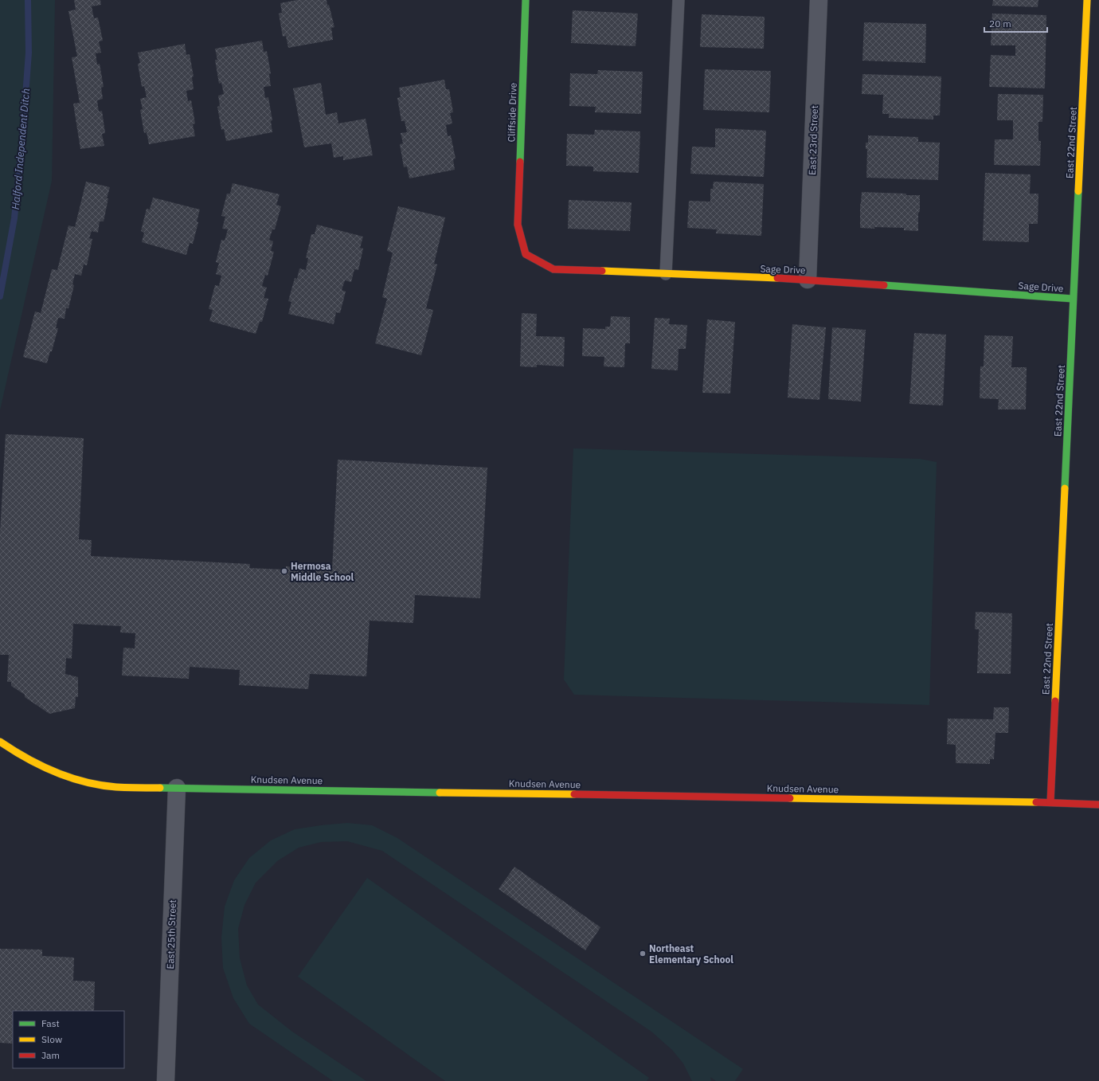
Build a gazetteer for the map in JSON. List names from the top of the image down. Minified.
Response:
{"streets":{"street":["Cliffside Drive","East 23rd Street","East 22nd Street","Sage Drive","Knudsen Avenue","East 25th Street"]},"crossings":[["Cliffside Drive","Sage Drive"],["East 23rd Street","Sage Drive"],["East 22nd Street","Sage Drive"],["East 22nd Street","Knudsen Avenue"],["Knudsen Avenue","East 25th Street"]],"water":["Halford Independent Ditch"],"places":["Hermosa Middle School","Northeast Elementary School"],"legend":["Fast","Slow","Jam"],"scale_bar":"20 m"}
